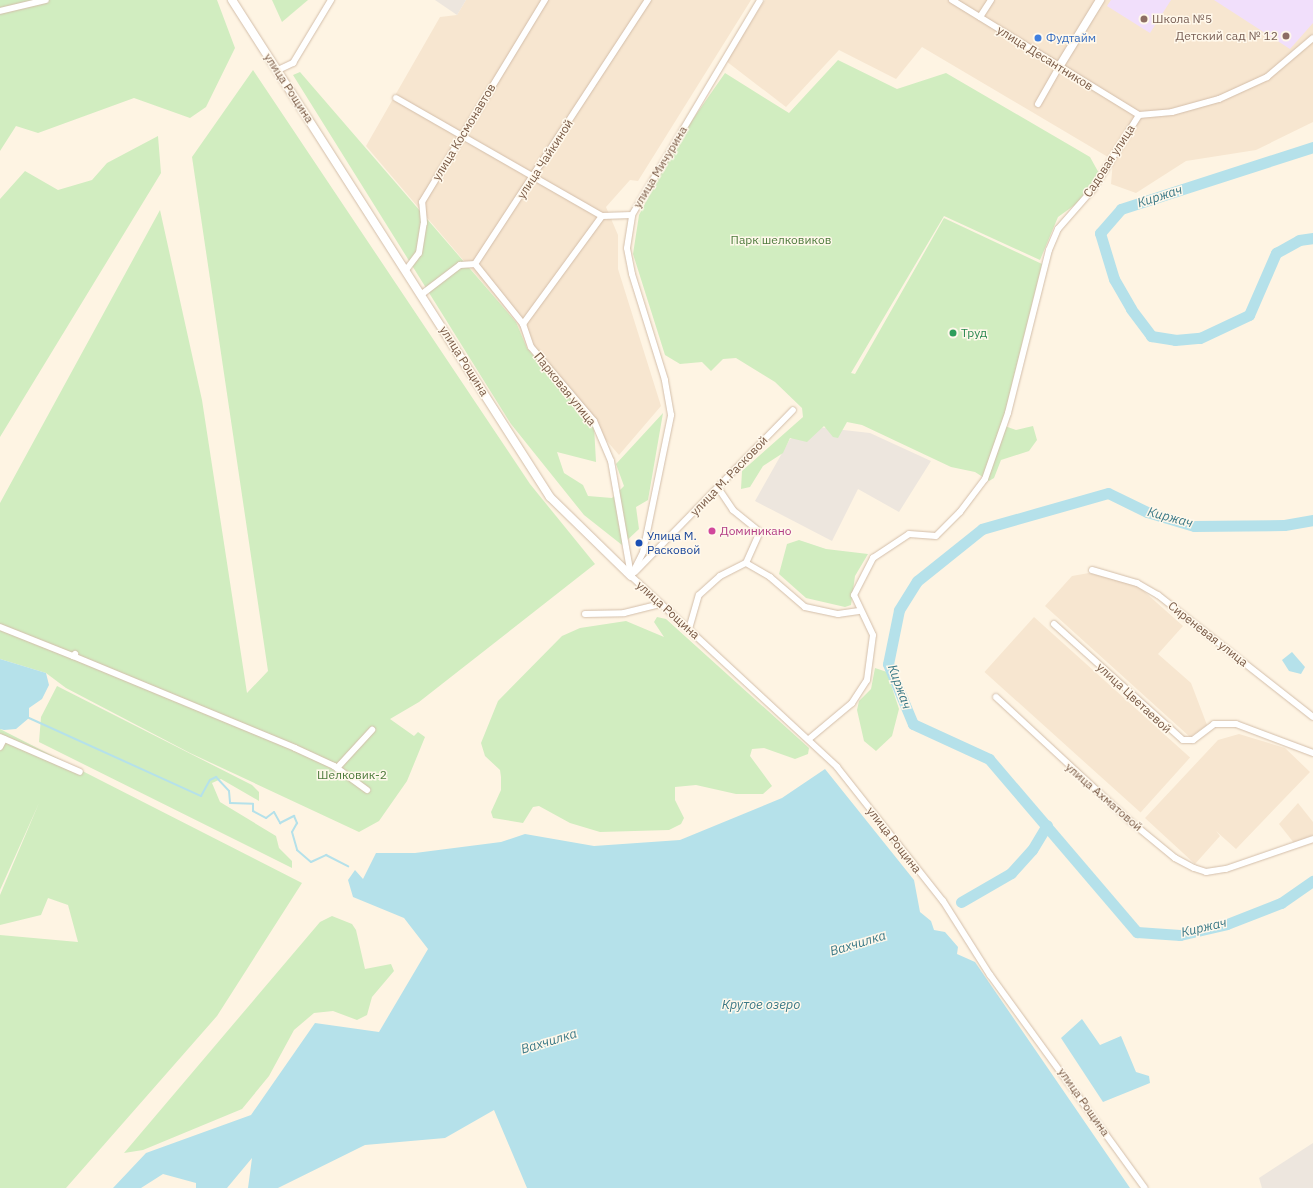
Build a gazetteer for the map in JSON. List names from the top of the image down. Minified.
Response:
{"streets":{"street":["улица Десантников","улица Рощина","улица Космонавтов","улица Чайкиной","Садовая улица","улица Мичурина","Парковая улица","улица М. Расковой","Сиреневая улица","улица Цветаевой","улица Ахматовой"]},"crossings":[["улица Десантников","Садовая улица"],["улица Рощина","улица Космонавтов"],["улица Рощина","Парковая улица"],["улица Рощина","улица М. Расковой"],["улица Чайкиной","Парковая улица"],["Парковая улица","улица М. Расковой"]],"water":["Киржач","Вахчилка","Крутое озеро"],"parks":["Парк шелковиков","Шелковик-2"],"places":["Школа №5","Детский сад № 12","Фудтайм","Труд","Доминикано","Улица М. Расковой"]}
